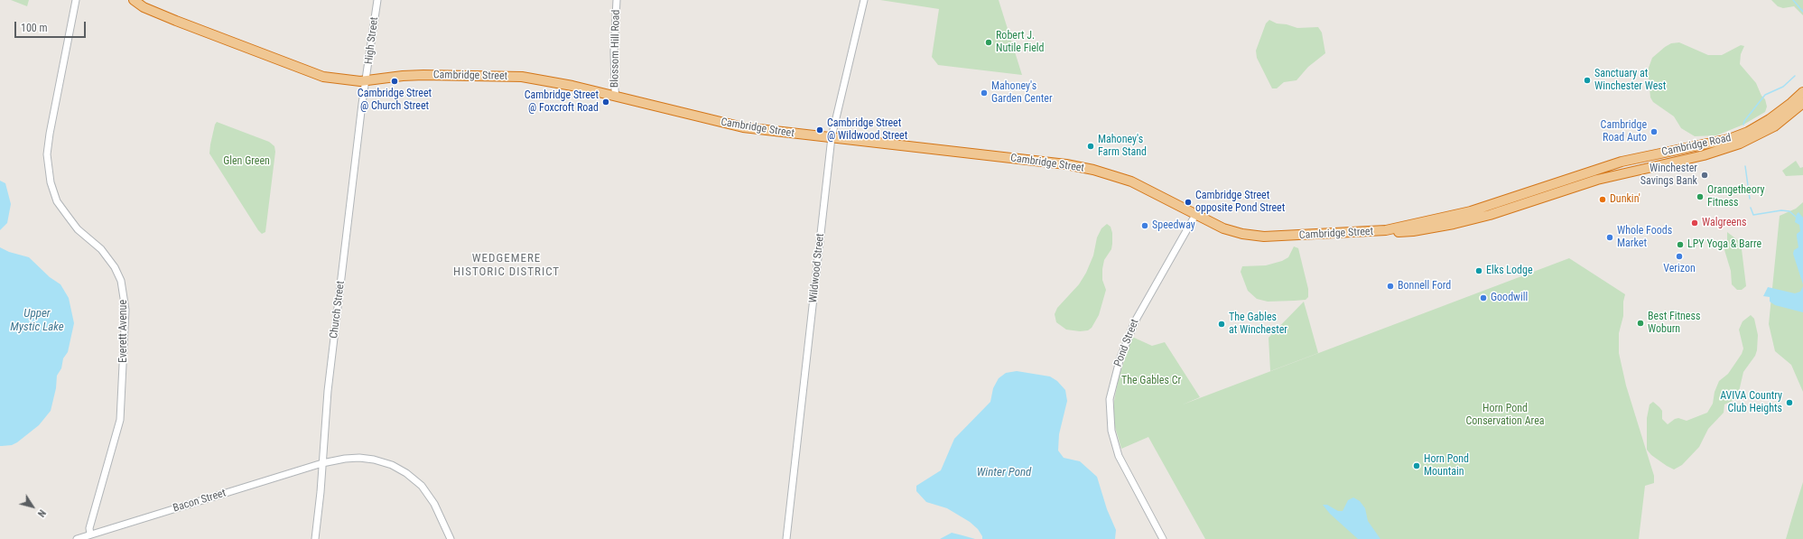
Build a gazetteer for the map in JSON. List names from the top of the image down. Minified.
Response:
{"streets":{"highway":["Cambridge Street","Cambridge Road"],"street":["High Street","Blossom Hill Road","Wildwood Street","Church Street","Everett Avenue","Pond Street","Bacon Street"]},"crossings":[["High Street","Cambridge Street"],["High Street","Church Street"],["Blossom Hill Road","Cambridge Street"],["Cambridge Street","Cambridge Road"],["Cambridge Street","Wildwood Street"],["Cambridge Street","Church Street"],["Cambridge Street","Pond Street"],["Church Street","Bacon Street"],["Everett Avenue","Bacon Street"]],"districts":["WEDGEMERE HISTORIC DISTRICT"],"water":["Upper Mystic Lake","Winter Pond"],"parks":["Glen Green","The Gables Cr","Horn Pond Conservation Area"],"places":["Robert J. Nutile Field","Sanctuary at Winchester West","Cambridge Street @ Church Street","Mahoney's Garden Center","Cambridge Street @ Foxcroft Road","Cambridge Street @ Wildwood Street","Cambridge Road Auto","Mahoney's Farm Stand","Winchester Savings Bank","Orangetheory Fitness","Dunkin'","Cambridge Street opposite Pond Street","Walgreens","Speedway","Whole Foods Market","LPY Yoga & Barre","Verizon","Elks Lodge","Bonnell Ford","Goodwill","Best Fitness Woburn","The Gables at Winchester","AVIVA Country Club Heights","Horn Pond Mountain"],"scale_bar":"100 m","north":"bottom right"}
